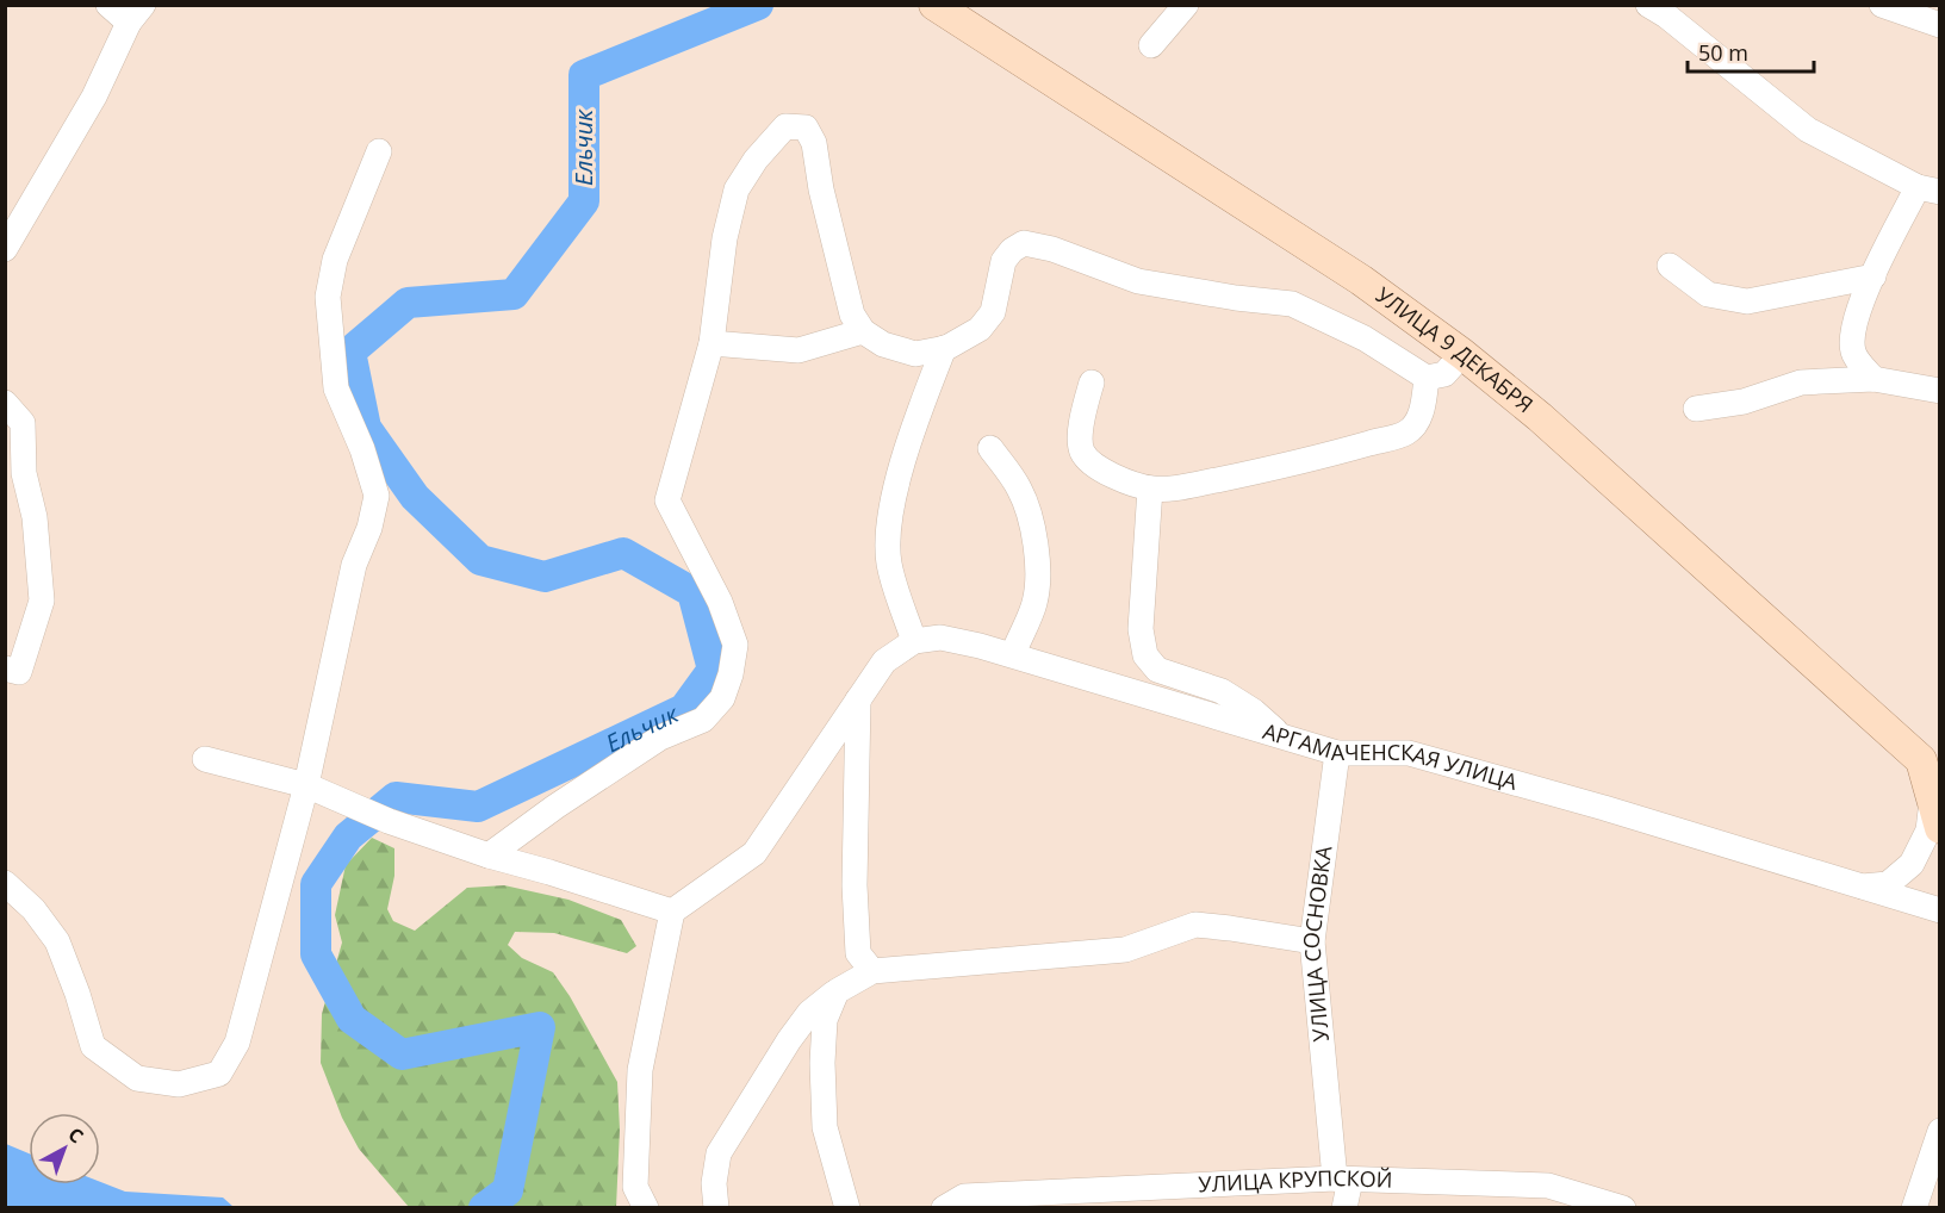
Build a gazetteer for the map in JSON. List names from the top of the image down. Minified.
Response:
{"streets":{"main road":["УЛИЦА 9 ДЕКАБРЯ"],"street":["АРГАМАЧЕНСКАЯ УЛИЦА","УЛИЦА СОСНОВКА","УЛИЦА КРУПСКОЙ"]},"crossings":[["АРГАМАЧЕНСКАЯ УЛИЦА","УЛИЦА СОСНОВКА"],["УЛИЦА СОСНОВКА","УЛИЦА КРУПСКОЙ"]],"water":["Ельчик"],"scale_bar":"50 m","north":"top right"}
